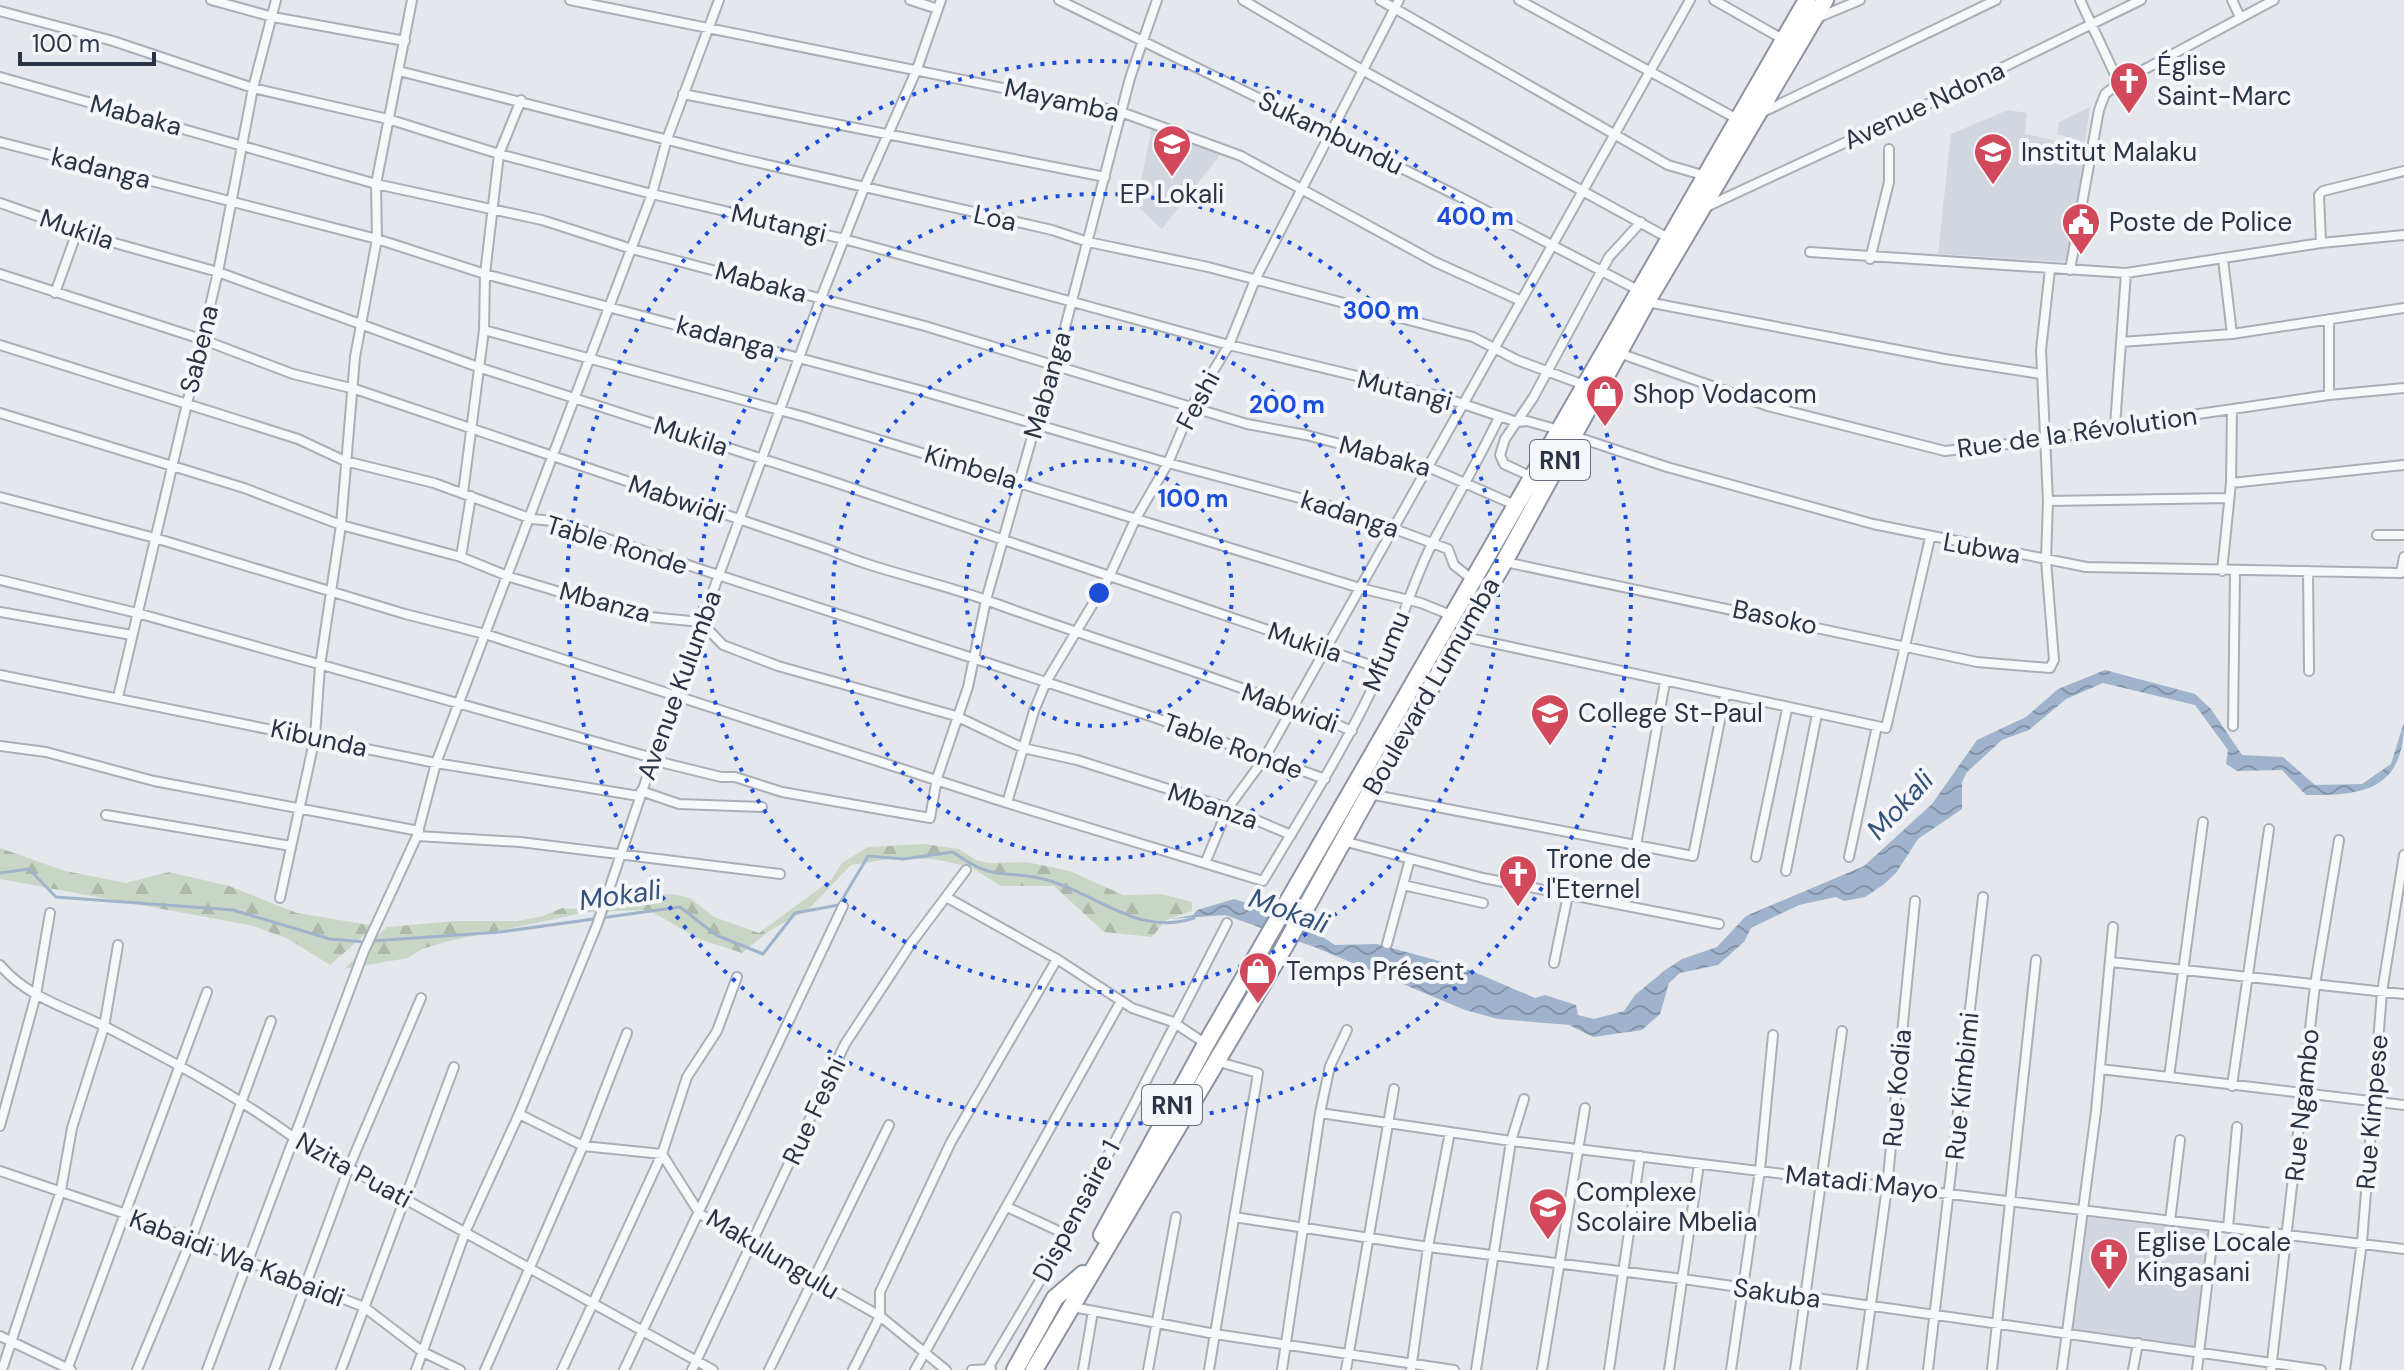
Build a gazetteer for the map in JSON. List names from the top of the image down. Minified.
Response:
{"streets":{"highway":["RN1","Boulevard Lumumba"],"street":["Mayamba","Avenue Ndona","Mabaka","Sukambundu","kadanga","Loa","Mutangi","Mukila","Sabena","Mabanga","Feshi","Rue de la Révolution","Kimbela","Mabwidi","Table Ronde","Lubwa","Mbanza","Basoko","Mfumu","Avenue Kulumba","Kibunda","Rue Kimbimi","Rue Kodia","Rue Ngambo","Rue Feshi","Rue Kimpese","Nzita Puati","Matadi Mayo","Dispensaire 1","Makulungulu","Kabaidi Wa Kabaidi","Sakuba"]},"crossings":[["Mayamba","Mabanga"],["Mayamba","Feshi"],["Mayamba","Avenue Kulumba"],["Avenue Ndona","Boulevard Lumumba"],["Mabaka","Sabena"],["Mabaka","Mabanga"],["Mabaka","Feshi"],["Mabaka","Mfumu"],["Mabaka","Avenue Kulumba"],["Mabaka","Boulevard Lumumba"],["Sukambundu","Mabanga"],["Sukambundu","Feshi"],["Sukambundu","Boulevard Lumumba"],["kadanga","Sabena"],["kadanga","Mabanga"],["kadanga","Feshi"],["kadanga","Mfumu"],["kadanga","Avenue Kulumba"],["kadanga","Boulevard Lumumba"],["Loa","Mabanga"],["Loa","Feshi"],["Loa","Avenue Kulumba"],["Loa","Boulevard Lumumba"],["Mutangi","Sabena"],["Mutangi","Mabanga"],["Mutangi","Feshi"],["Mutangi","Lubwa"],["Mutangi","Mfumu"],["Mutangi","Avenue Kulumba"],["Mutangi","Boulevard Lumumba"],["Mukila","Sabena"],["Mukila","Mabanga"],["Mukila","Feshi"],["Mukila","Mfumu"],["Mukila","Avenue Kulumba"],["Sabena","Mabwidi"],["Sabena","Table Ronde"],["Sabena","Mbanza"],["Sabena","Kibunda"],["Mabanga","Kimbela"],["Mabanga","Mabwidi"],["Mabanga","Table Ronde"],["Mabanga","Mbanza"],["Mabanga","Avenue Kulumba"],["Feshi","Kimbela"],["Feshi","Mabwidi"],["Feshi","Table Ronde"],["Feshi","Mbanza"],["Rue de la Révolution","Boulevard Lumumba"],["Kimbela","Basoko"],["Kimbela","Mfumu"],["Kimbela","Avenue Kulumba"],["Kimbela","Boulevard Lumumba"],["Mabwidi","Mfumu"],["Mabwidi","Avenue Kulumba"],["Table Ronde","Mfumu"],["Table Ronde","Avenue Kulumba"],["Lubwa","Basoko"],["Lubwa","Boulevard Lumumba"],["Mbanza","Mfumu"],["Mbanza","Avenue Kulumba"],["Basoko","Boulevard Lumumba"],["Avenue Kulumba","Kibunda"],["Avenue Kulumba","Nzita Puati"],["Avenue Kulumba","Kabaidi Wa Kabaidi"],["Rue Kimbimi","Matadi Mayo"],["Rue Kimbimi","Sakuba"],["Rue Kodia","Matadi Mayo"],["Rue Kodia","Sakuba"],["Rue Ngambo","Matadi Mayo"],["Rue Ngambo","Sakuba"],["Rue Feshi","Nzita Puati"],["Rue Feshi","Makulungulu"],["Rue Kimpese","Matadi Mayo"]],"water":["Mokali"],"places":{"church":["Église Saint-Marc","Trone de l'Eternel","Eglise Locale Kingasani"],"school or university":["EP Lokali","Institut Malaku","College St-Paul","Complexe Scolaire Mbelia"],"public building":["Poste de Police"],"shop":["Shop Vodacom","Temps Présent"]},"scale_bar":"100 m","rings":["400 m","300 m","200 m","100 m"]}
